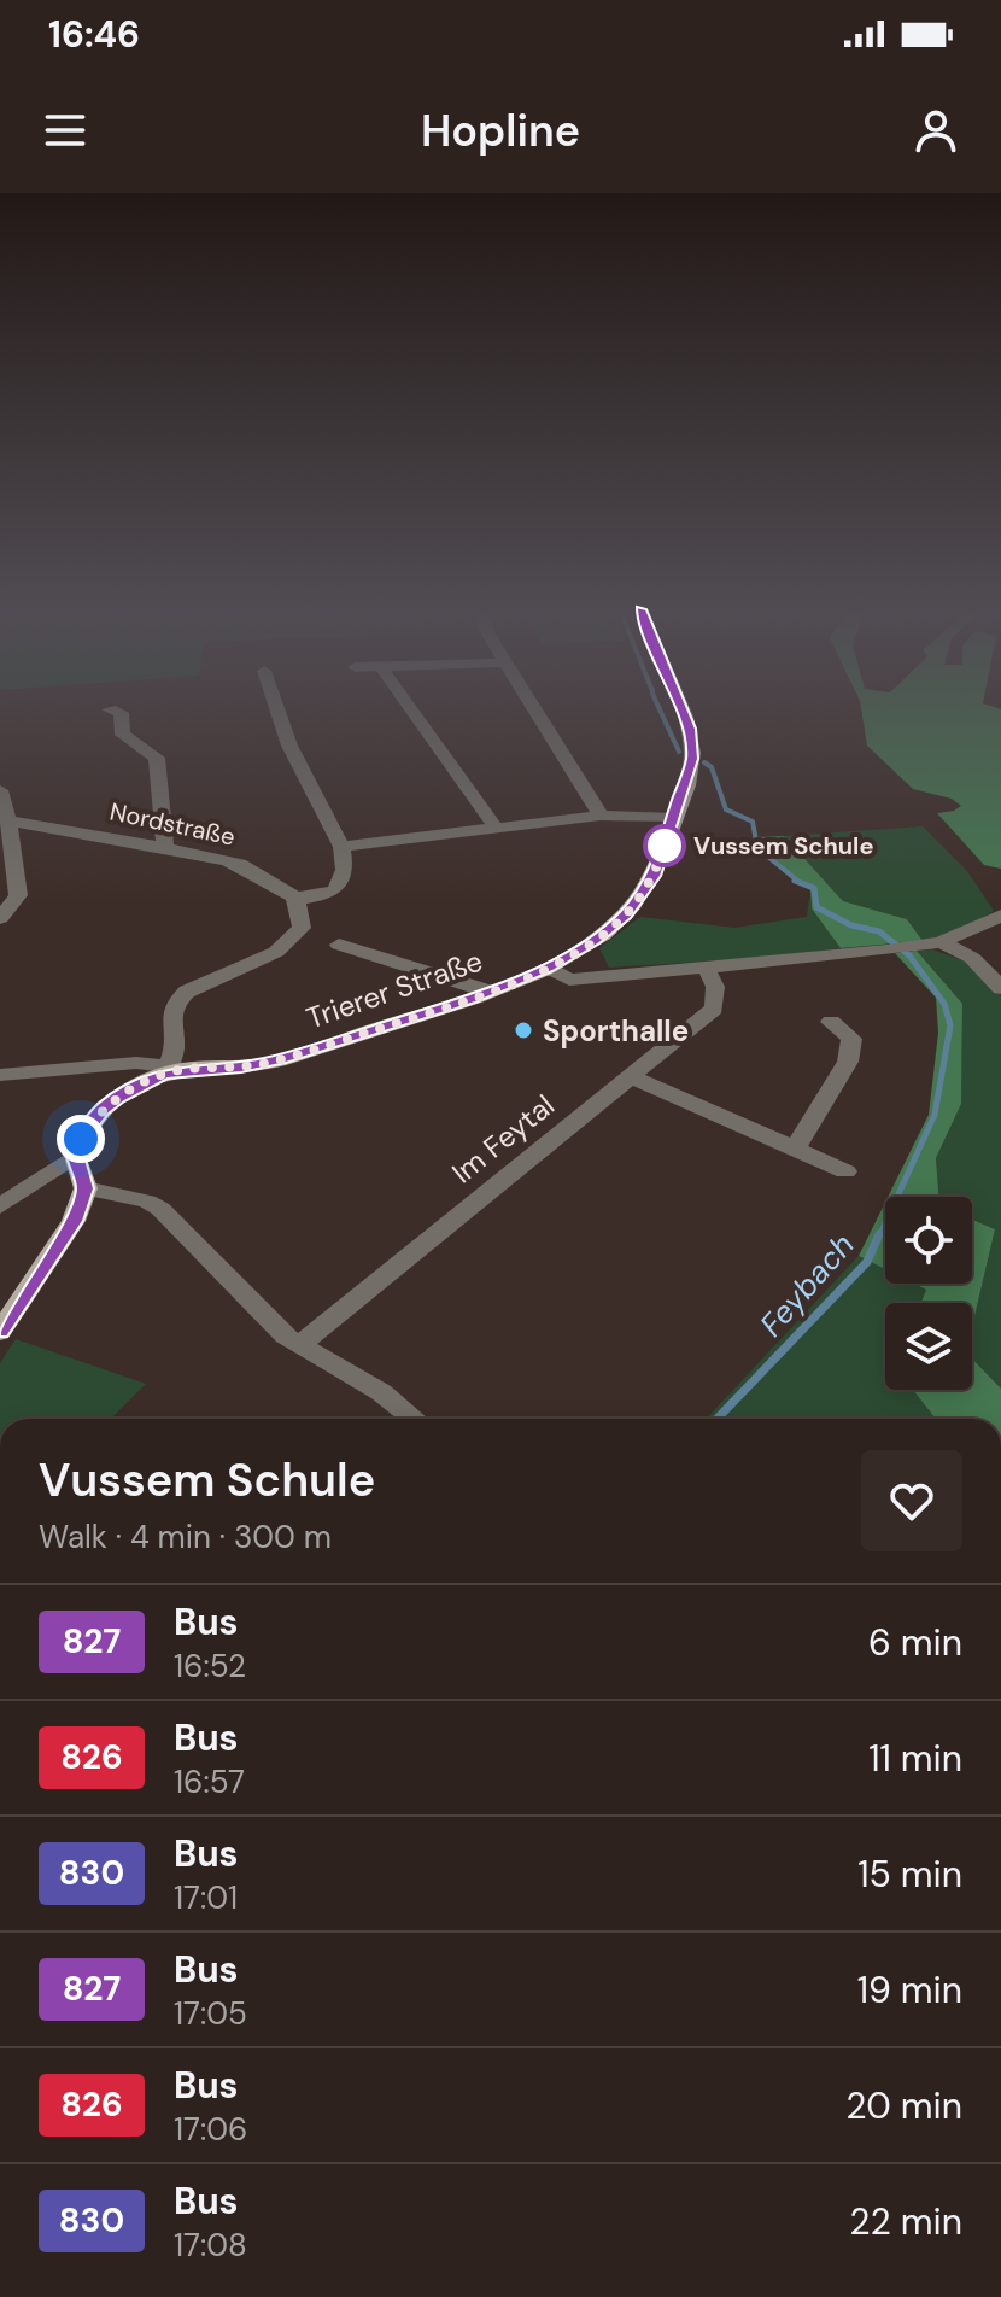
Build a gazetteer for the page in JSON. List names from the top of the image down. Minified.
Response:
{"streets":{"main road":["Trierer Straße"],"street":["Nordstraße","Im Feytal"]},"water":["Feybach"],"places":["Vussem Schule","Sporthalle"],"lines":["bus line 827"],"page":{"status":"16:46","header":"Hopline","heading":["Vussem Schule","Walk · 4 min · 300 m"],"list":[{"mark":"827","name":"Bus","note":"16:52","value":"6 min"},{"mark":"826","name":"Bus","note":"16:57","value":"11 min"},{"mark":"830","name":"Bus","note":"17:01","value":"15 min"},{"mark":"827","name":"Bus","note":"17:05","value":"19 min"},{"mark":"826","name":"Bus","note":"17:06","value":"20 min"},{"mark":"830","name":"Bus","note":"17:08","value":"22 min"}]}}
